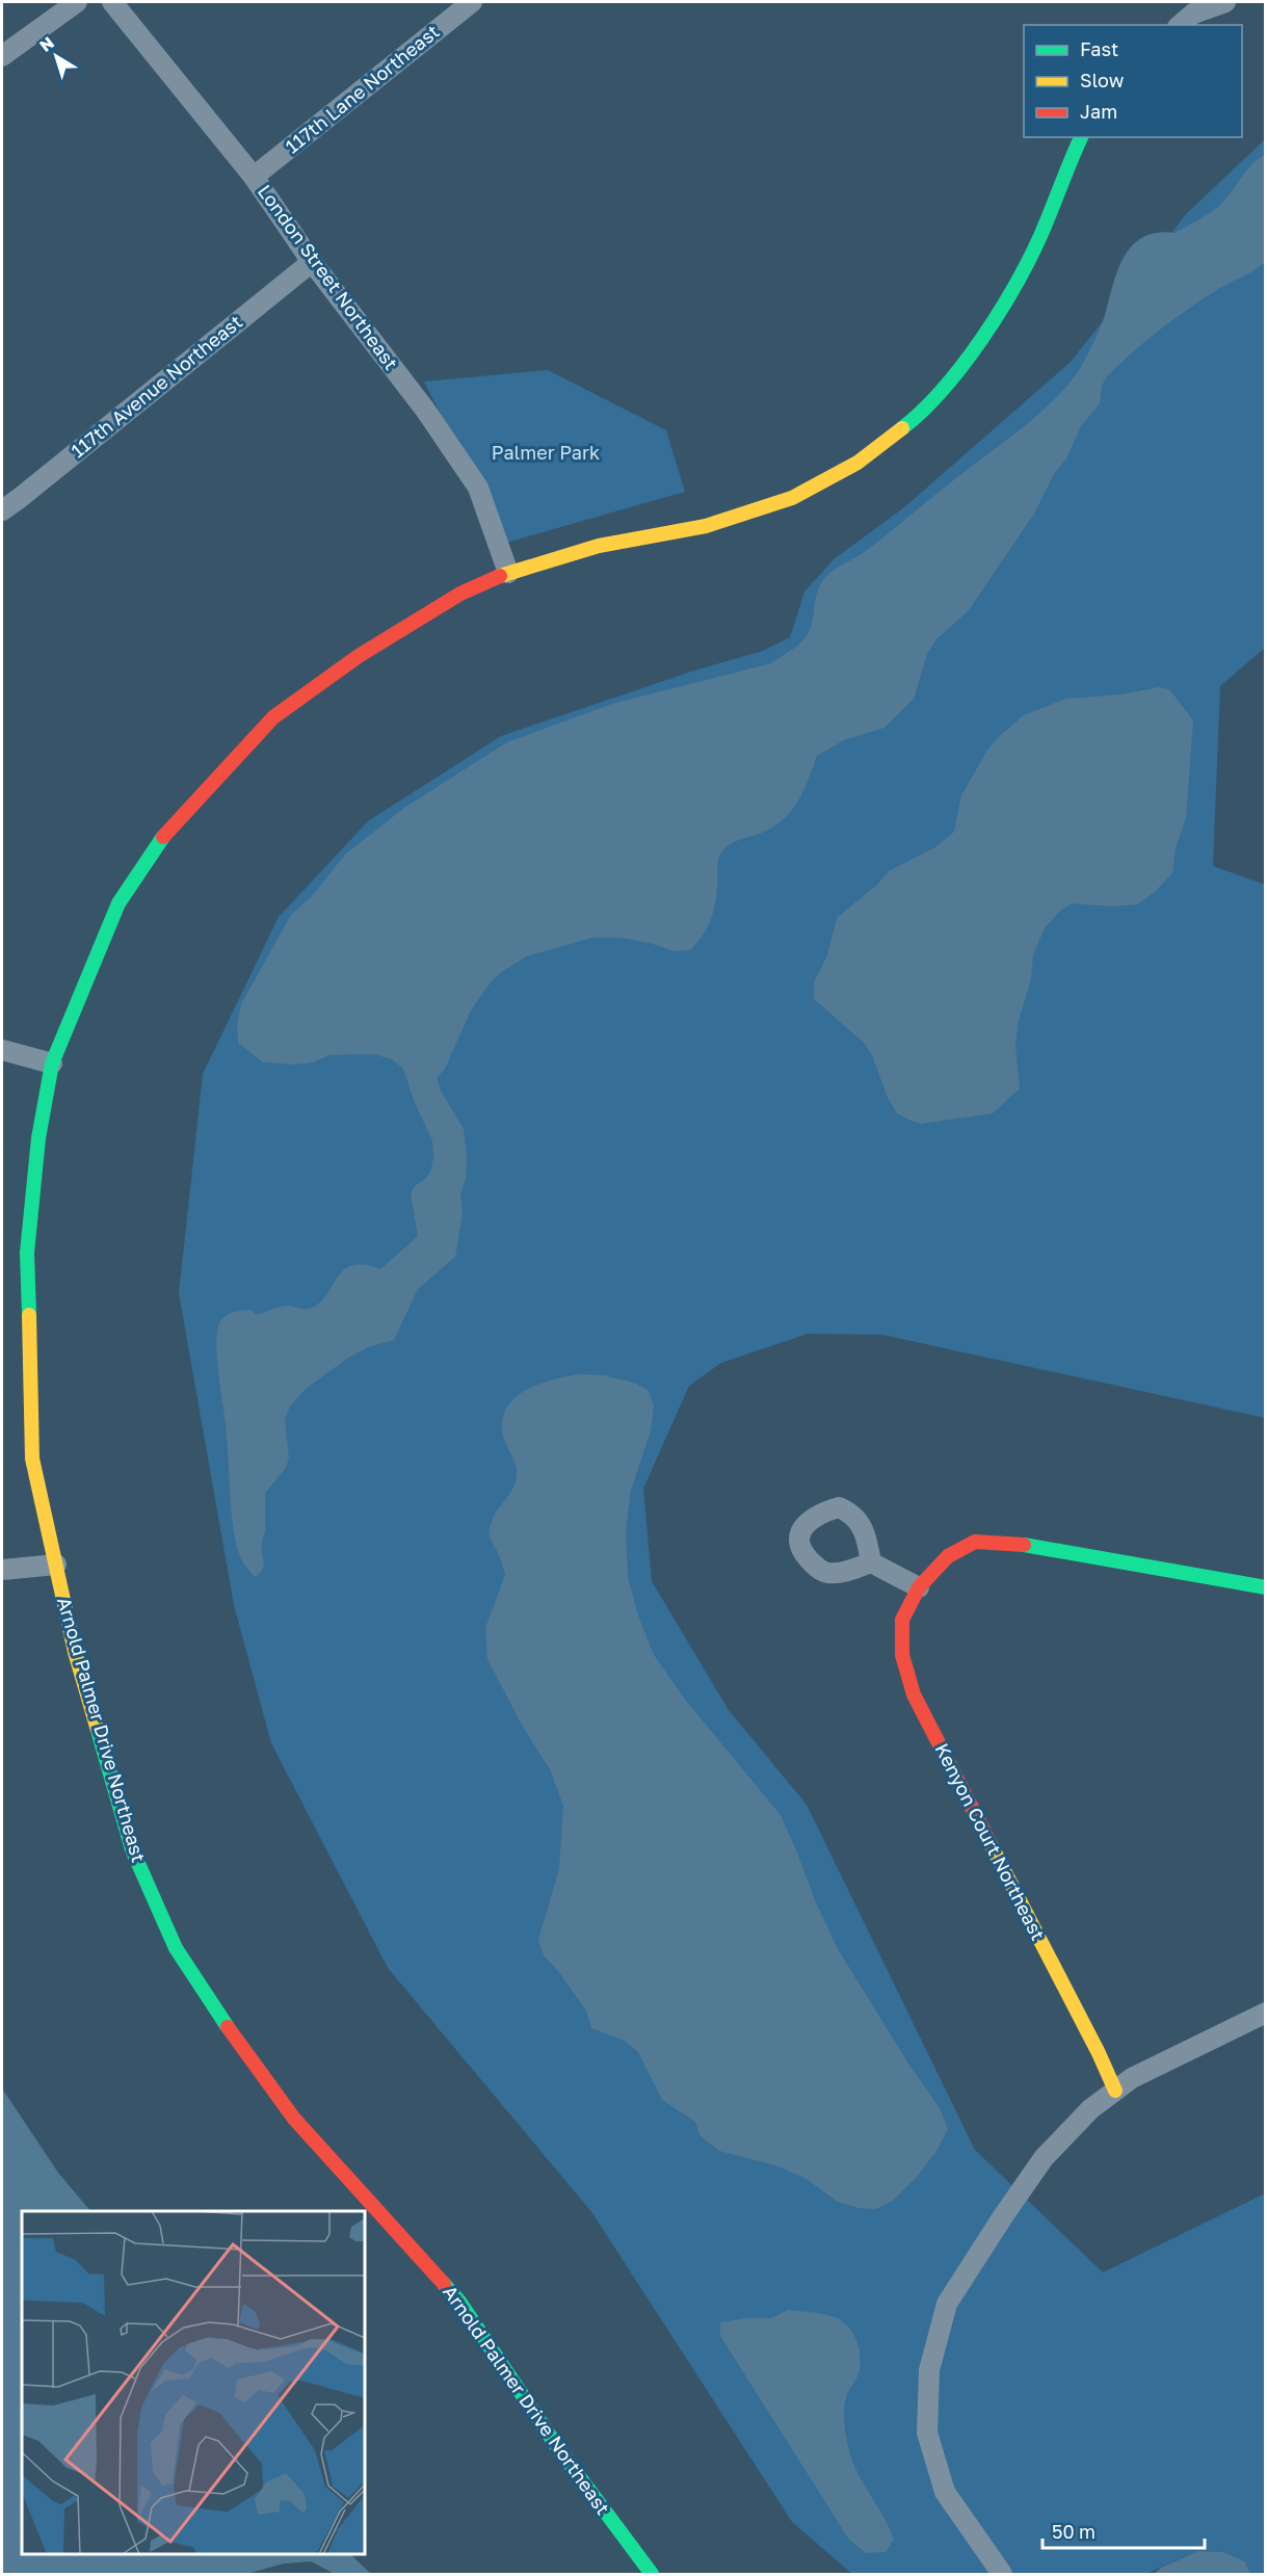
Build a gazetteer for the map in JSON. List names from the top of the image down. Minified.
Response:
{"streets":{"street":["117th Lane Northeast","London Street Northeast","117th Avenue Northeast","Arnold Palmer Drive Northeast","Kenyon Court Northeast"]},"crossings":[["117th Lane Northeast","London Street Northeast"],["London Street Northeast","117th Avenue Northeast"],["London Street Northeast","Arnold Palmer Drive Northeast"]],"parks":["Palmer Park"],"legend":["Fast","Slow","Jam"],"scale_bar":"50 m","north":"top left"}
